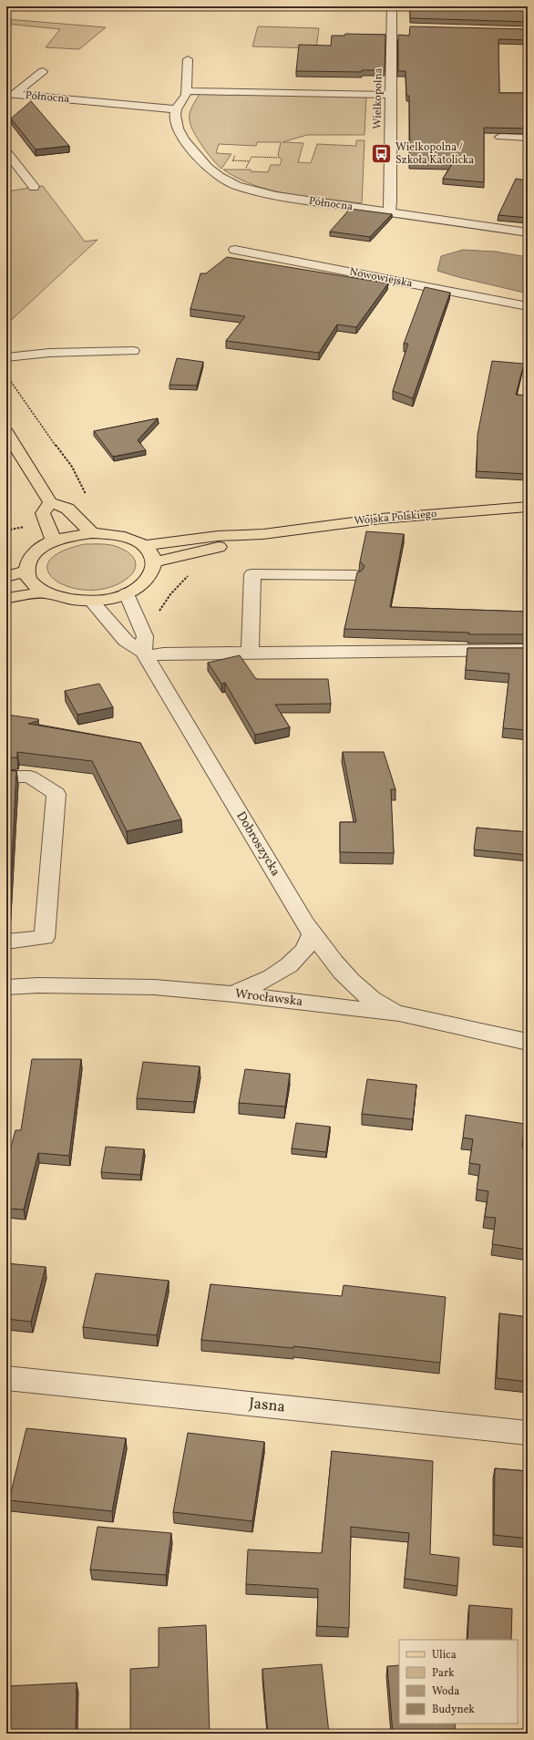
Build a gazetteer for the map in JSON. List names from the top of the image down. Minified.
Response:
{"streets":{"main road":["Wojska Polskiego"],"street":["Północna","Wielkopolna","Nowowiejska","Dobroszycka","Wrocławska","Jasna"]},"crossings":[["Północna","Wielkopolna"],["Dobroszycka","Wrocławska"]],"places":{"bus stop":["Wielkopolna / Szkoła Katolicka"]},"legend":["Ulica","Park","Woda","Budynek"]}
